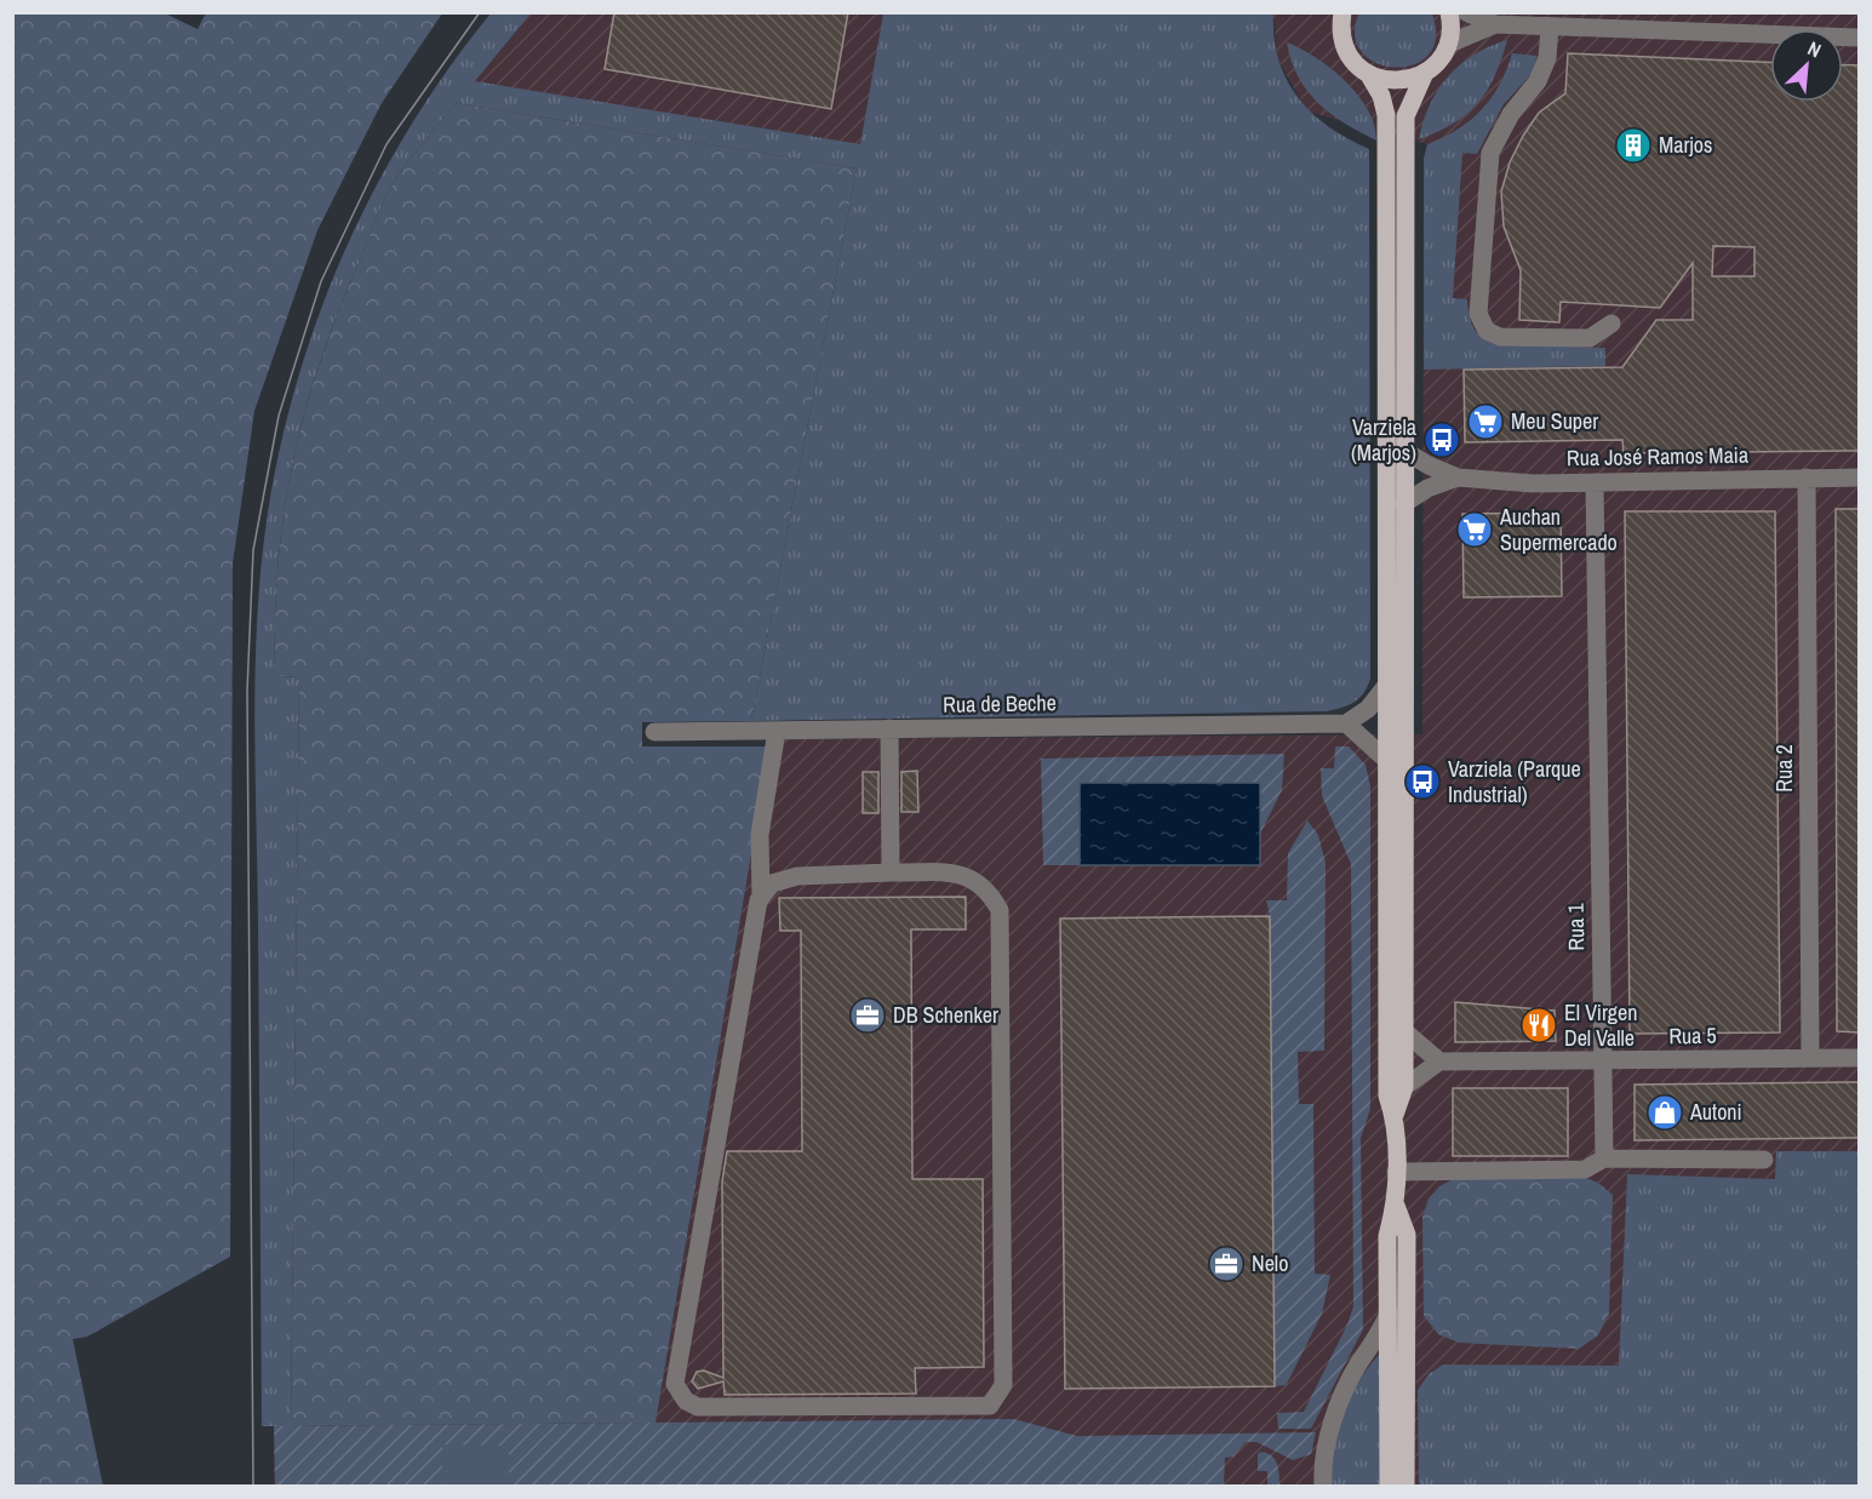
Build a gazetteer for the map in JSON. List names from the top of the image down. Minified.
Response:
{"streets":{"street":["Rua José Ramos Maia","Rua de Beche","Rua 2","Rua 1","Rua 5"]},"crossings":[["Rua José Ramos Maia","Rua 2"],["Rua José Ramos Maia","Rua 1"],["Rua 2","Rua 5"],["Rua 1","Rua 5"]],"places":{"building":["Marjos"],"supermarket":["Meu Super","Auchan Supermercado"],"bus stop":["Varziela (Marjos)","Varziela (Parque Industrial)"],"office":["DB Schenker","Nelo"],"restaurant":["El Virgen Del Valle"],"shop":["Autoni"]},"north":"top right"}
